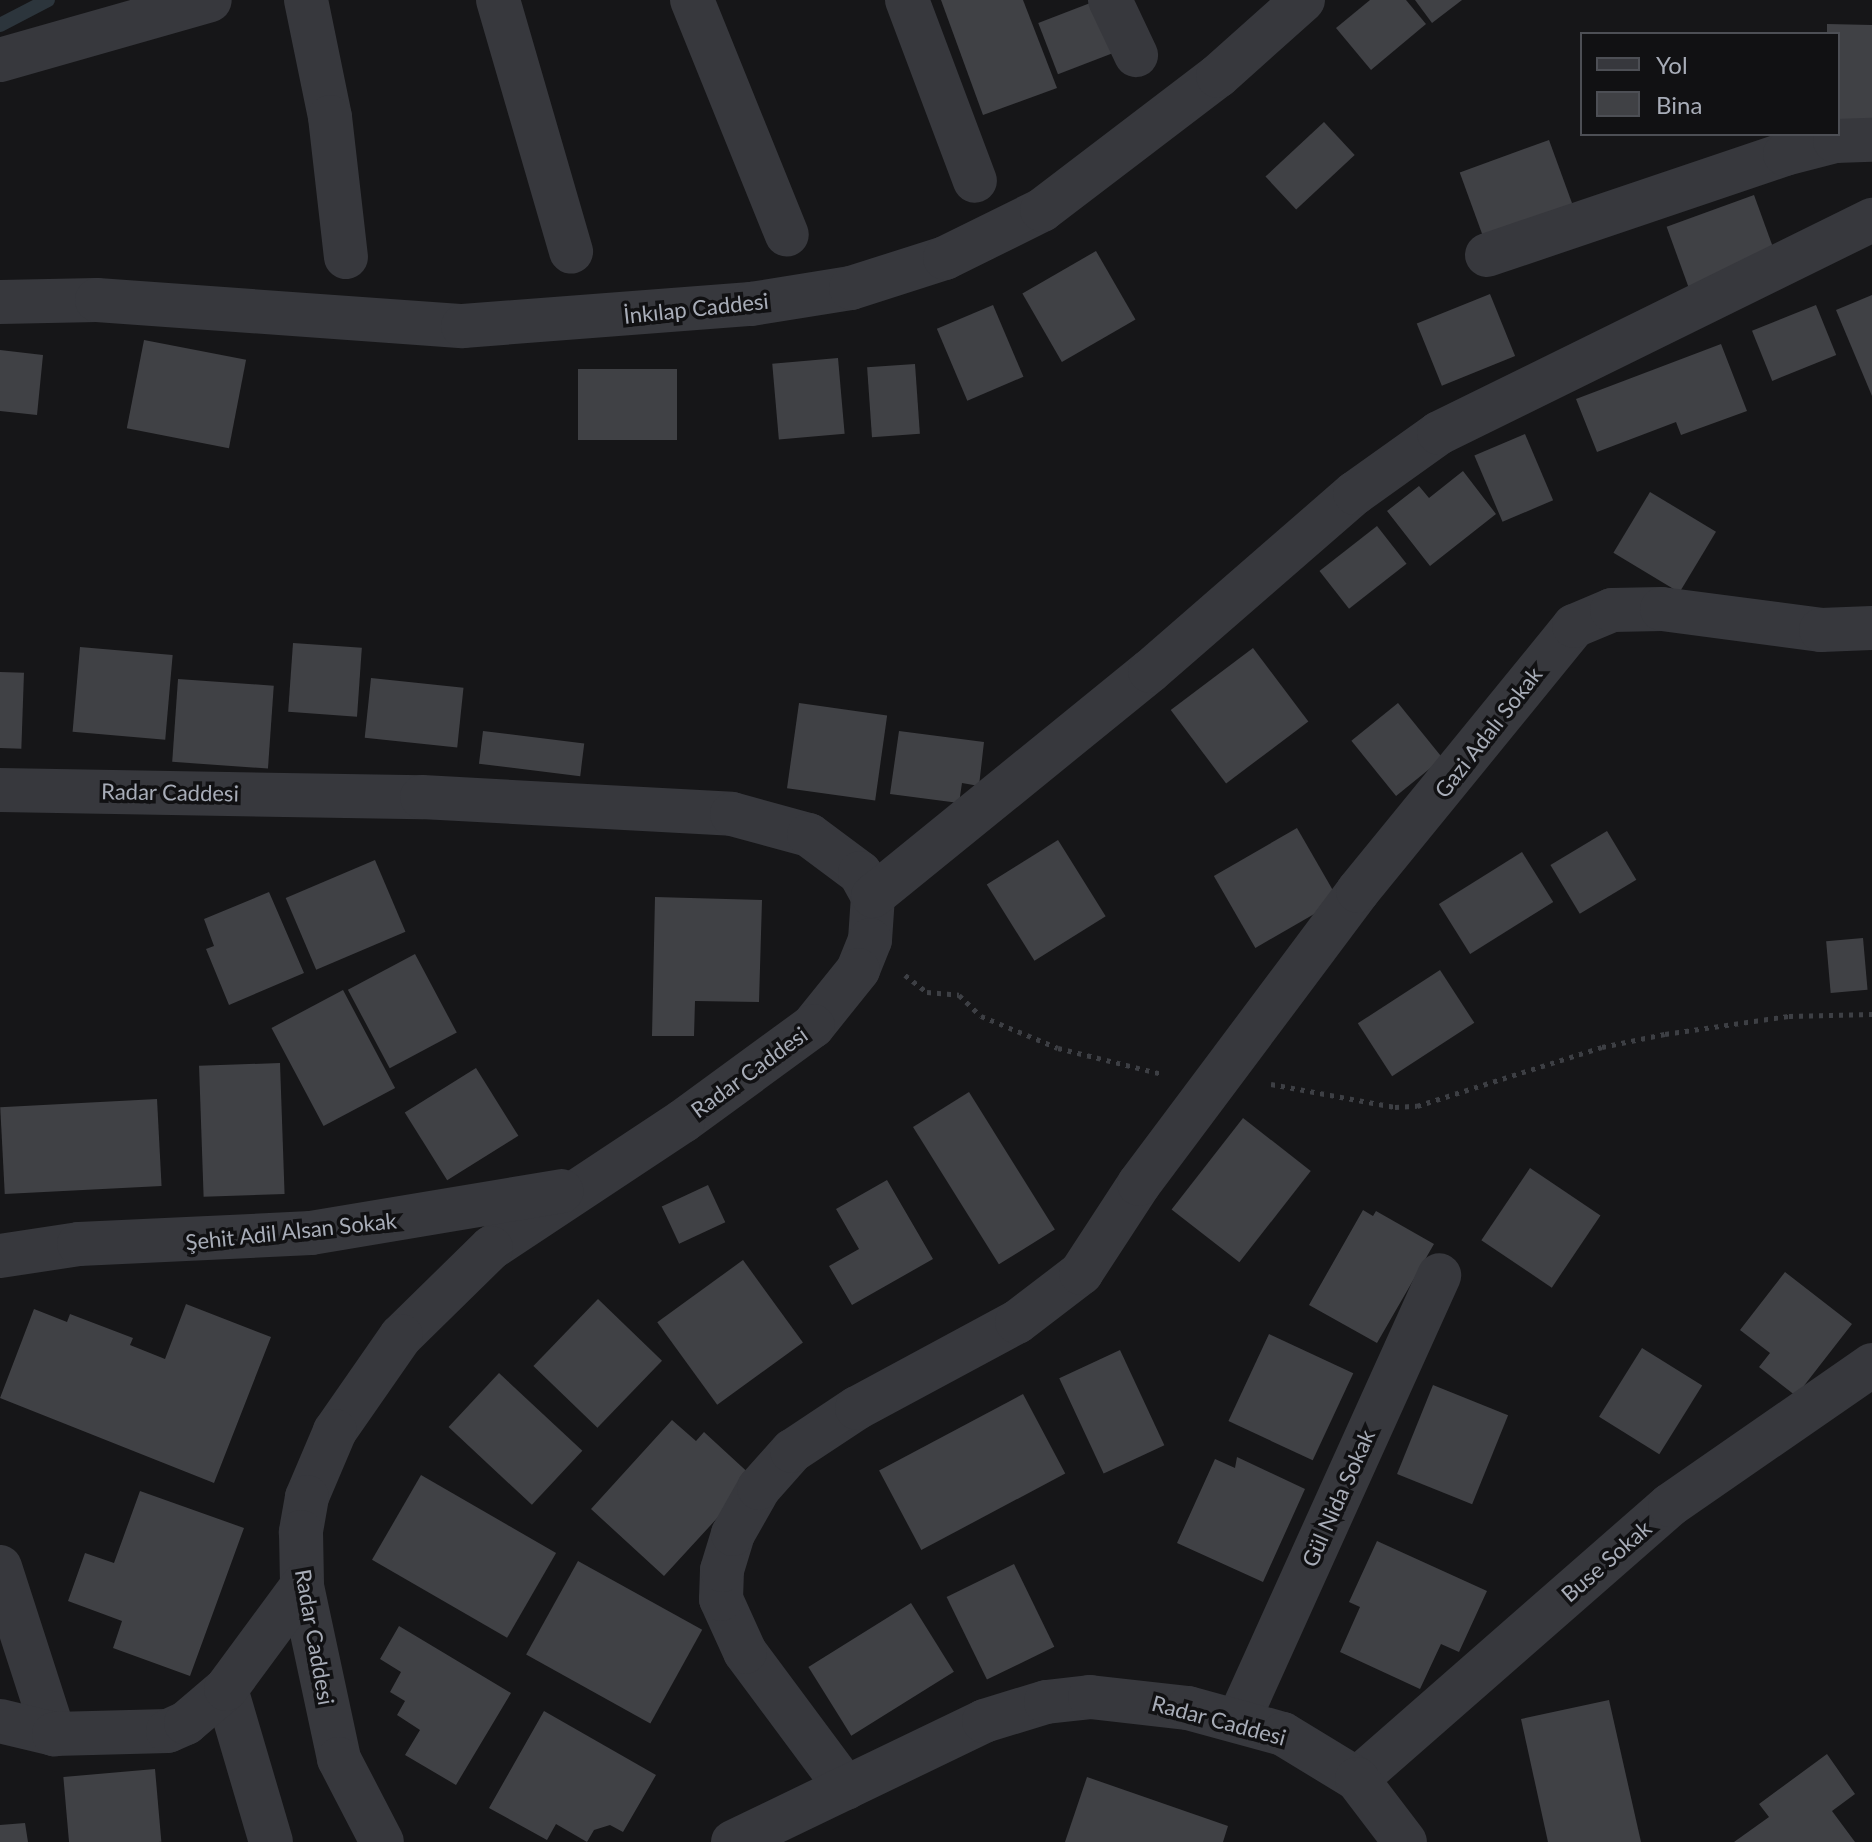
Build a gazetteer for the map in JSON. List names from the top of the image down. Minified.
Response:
{"streets":{"street":["İnkılap Caddesi","Gazi Adalı Sokak","Radar Caddesi","Şehit Adil Alsan Sokak","Gül Nida Sokak","Buse Sokak"]},"crossings":[["Gazi Adalı Sokak","Radar Caddesi"],["Radar Caddesi","Şehit Adil Alsan Sokak"],["Radar Caddesi","Gül Nida Sokak"],["Radar Caddesi","Buse Sokak"]],"legend":["Yol","Bina"]}
